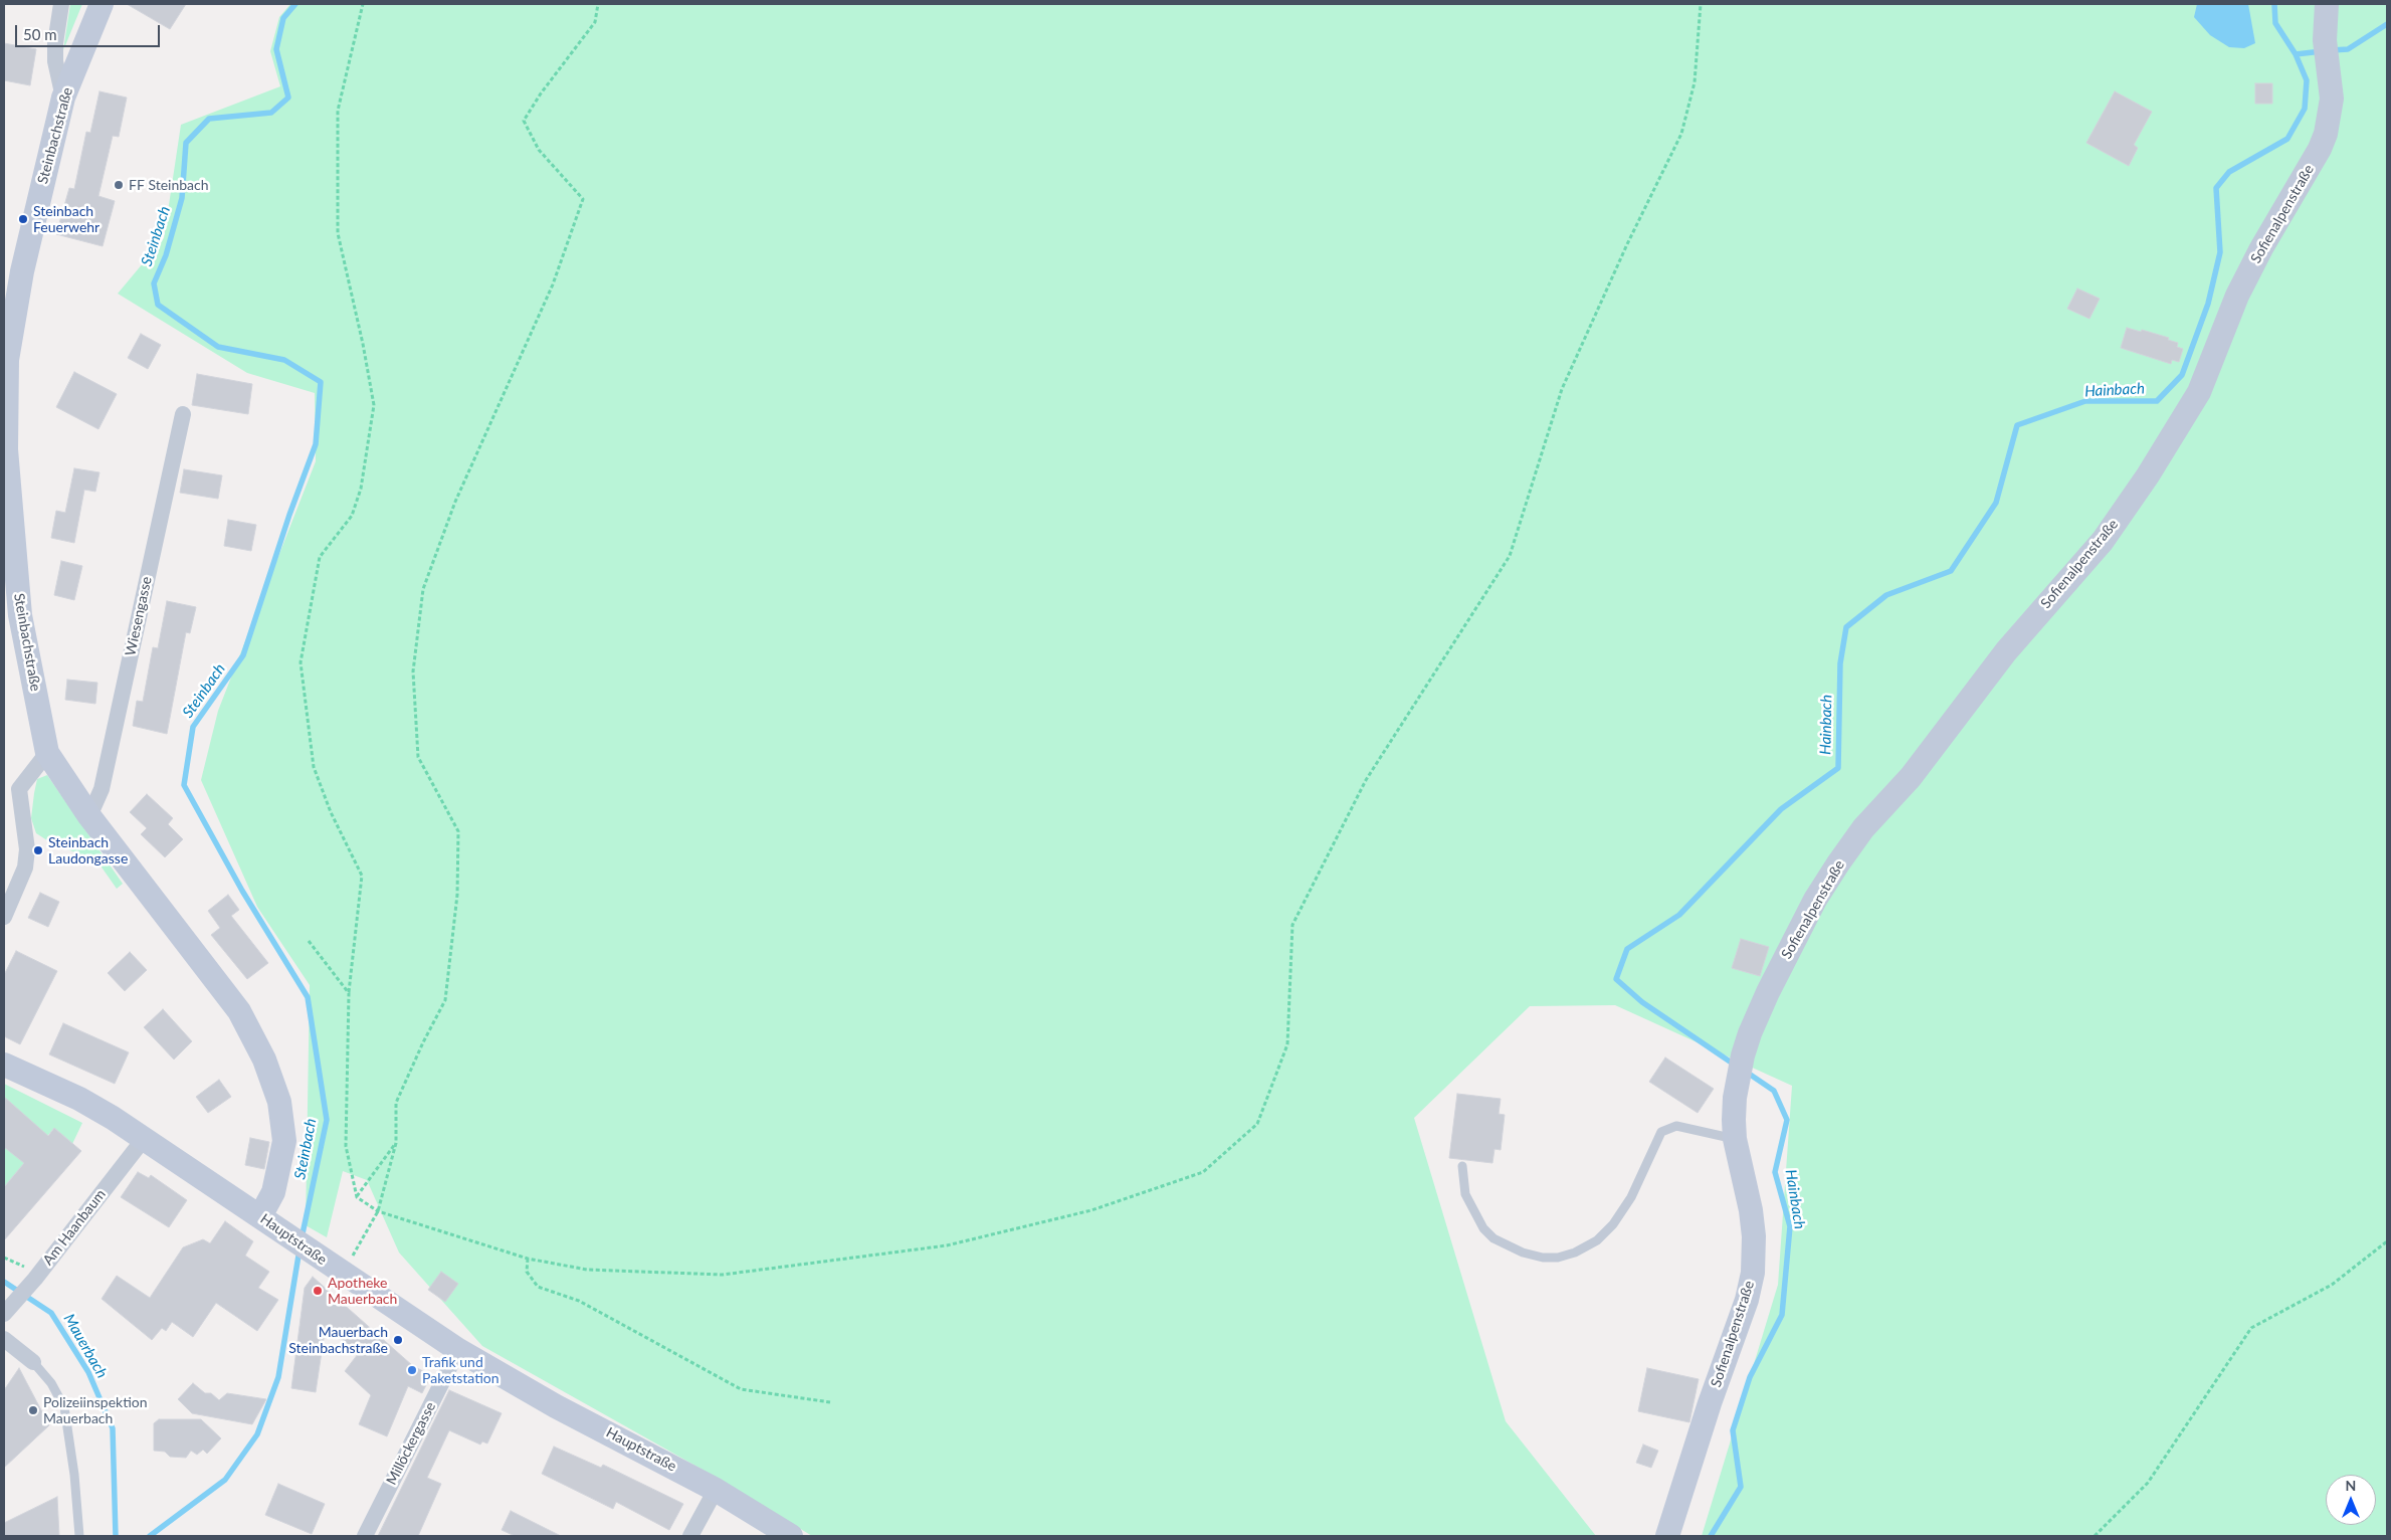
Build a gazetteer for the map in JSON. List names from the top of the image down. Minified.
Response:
{"streets":{"street":["Steinbachstraße","Sofienalpenstraße","Wiesengasse","Am Haanbaum","Hauptstraße","Millöckergasse"]},"crossings":[["Steinbachstraße","Wiesengasse"],["Steinbachstraße","Hauptstraße"],["Am Haanbaum","Hauptstraße"],["Hauptstraße","Millöckergasse"]],"water":["Steinbach","Hainbach","Mauerbach"],"places":["FF Steinbach","Steinbach Feuerwehr","Steinbach Laudongasse","Apotheke Mauerbach","Mauerbach Steinbachstraße","Trafik und Paketstation","Polizeiinspektion Mauerbach"],"scale_bar":"50 m","north":"top"}
